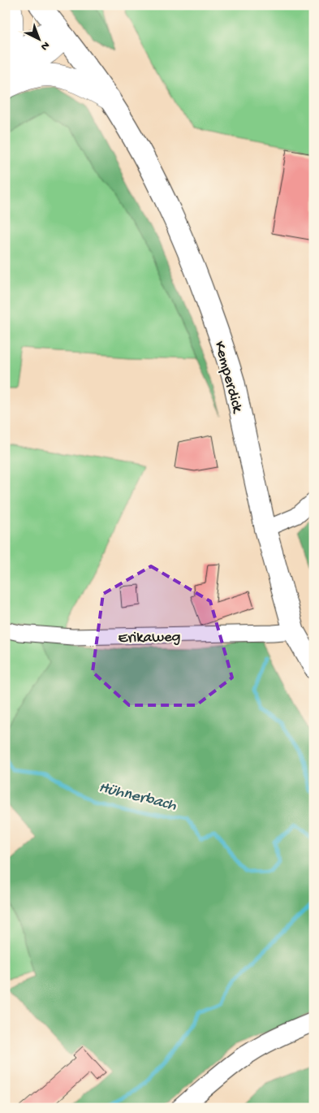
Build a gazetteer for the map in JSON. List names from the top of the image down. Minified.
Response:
{"streets":{"main road":["Kemperdick"],"street":["Erikaweg"]},"crossings":[["Kemperdick","Erikaweg"]],"water":["Hühnerbach"],"north":"bottom right"}
